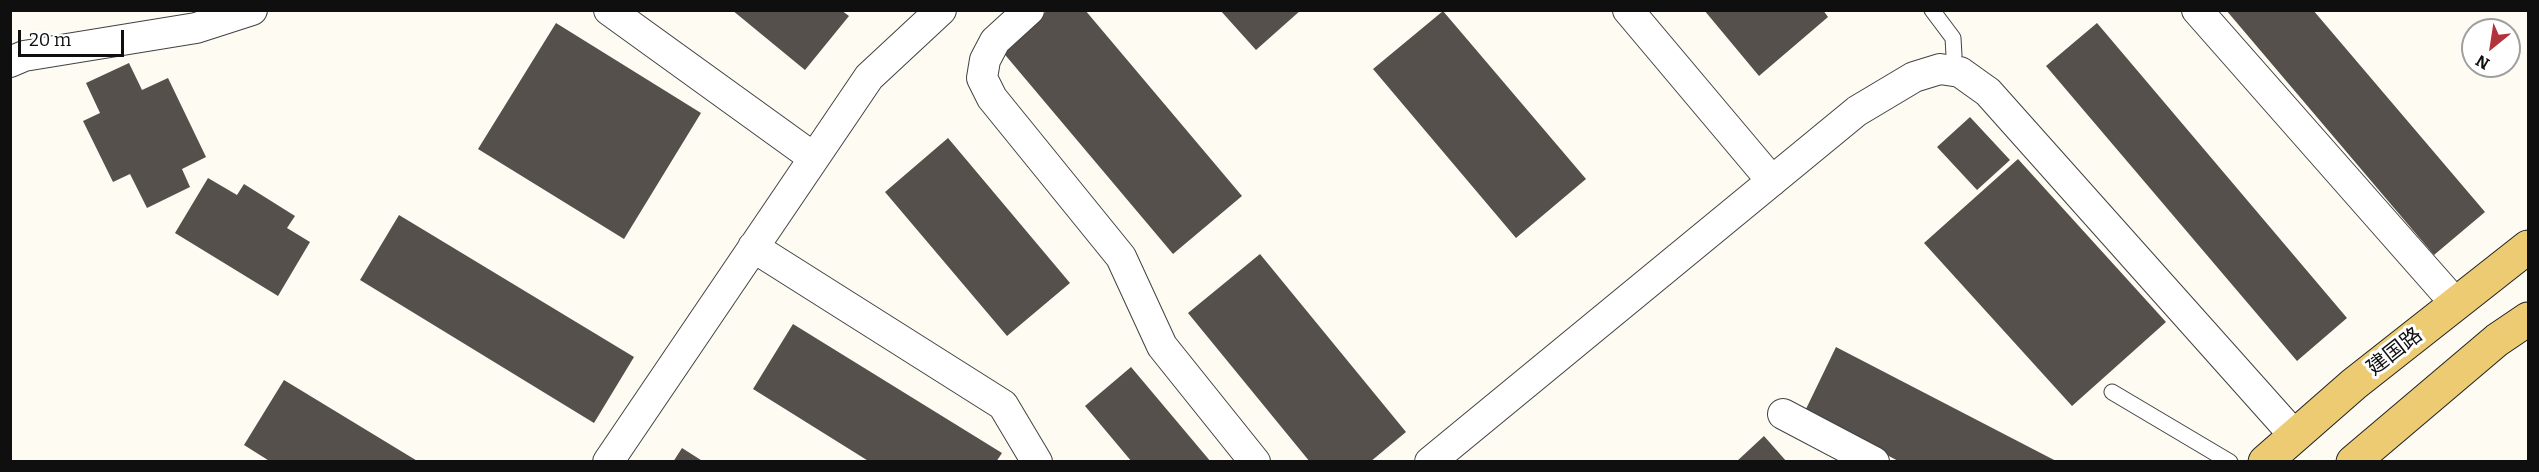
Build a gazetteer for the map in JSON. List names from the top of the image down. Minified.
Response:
{"streets":{"main road":["建国路"]},"scale_bar":"20 m","north":"bottom left"}
